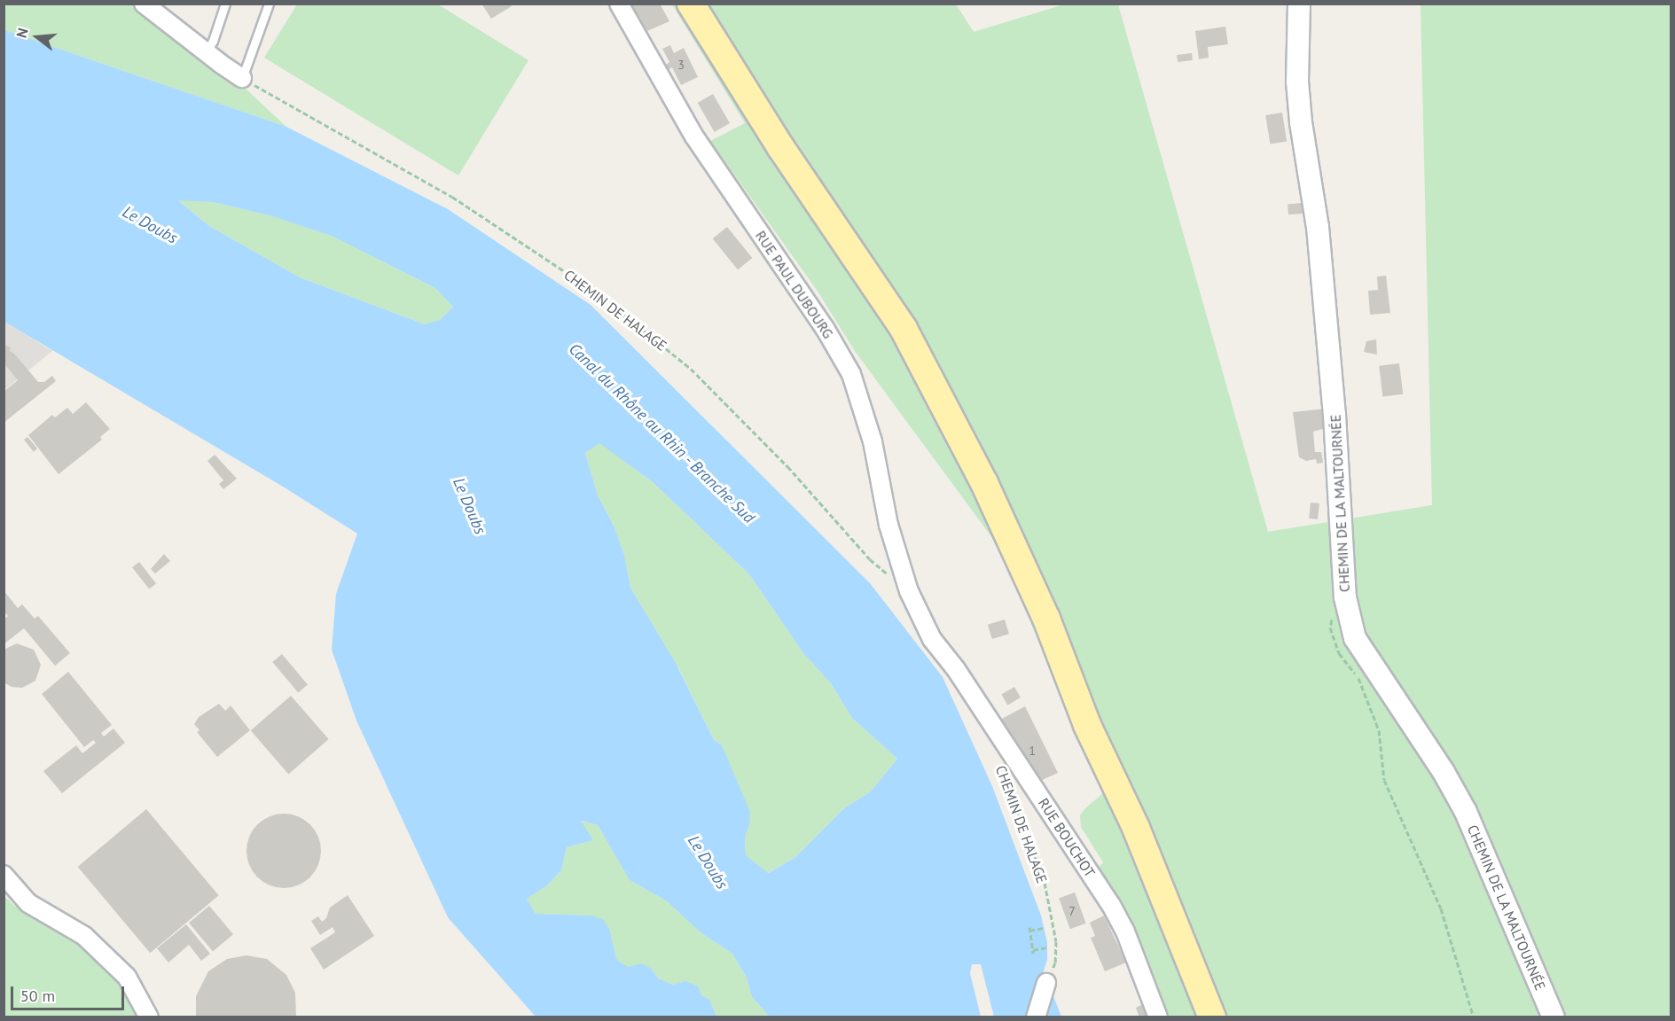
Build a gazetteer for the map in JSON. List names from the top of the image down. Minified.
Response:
{"streets":{"street":["RUE PAUL DUBOURG","CHEMIN DE LA MALTOURNÉE","RUE BOUCHOT"],"path":["CHEMIN DE HALAGE"]},"crossings":[["RUE PAUL DUBOURG","CHEMIN DE HALAGE"],["RUE PAUL DUBOURG","RUE BOUCHOT"]],"water":["Le Doubs","Canal du Rhône au Rhin - Branche Sud"],"house_numbers":["3","1","7"],"scale_bar":"50 m","north":"left"}
